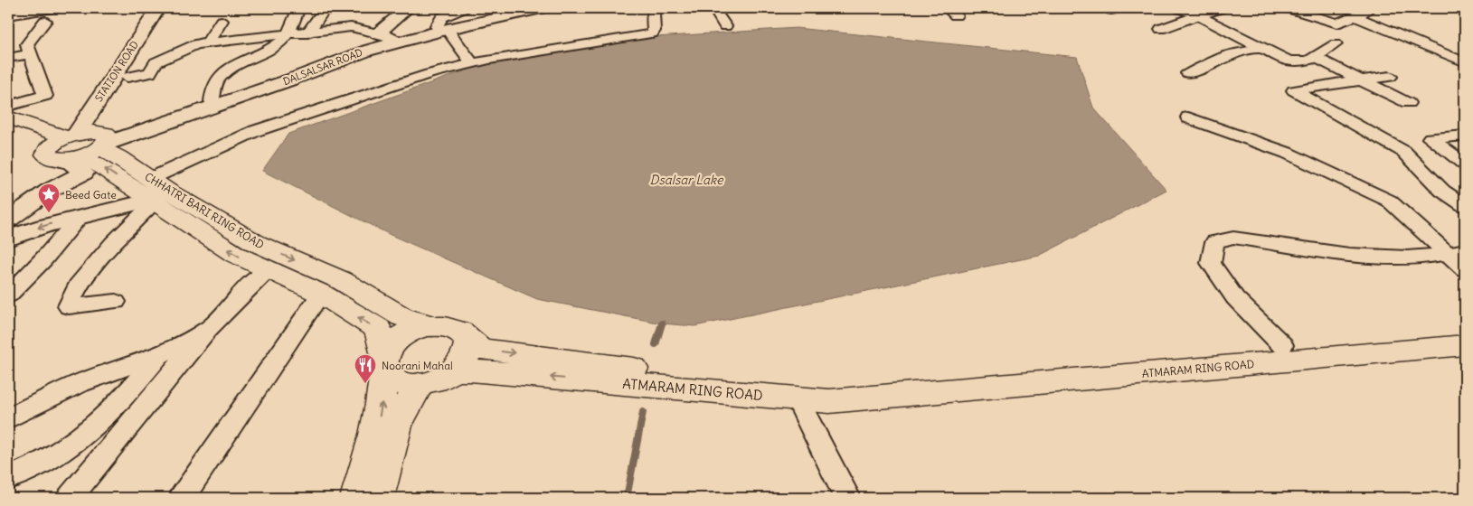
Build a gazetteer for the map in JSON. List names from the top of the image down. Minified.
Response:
{"streets":{"main road":["CHHATRI BARI RING ROAD","ATMARAM RING ROAD"],"street":["DALSALSAR ROAD","STATION ROAD"]},"crossings":[["DALSALSAR ROAD","STATION ROAD"],["DALSALSAR ROAD","CHHATRI BARI RING ROAD"],["STATION ROAD","CHHATRI BARI RING ROAD"],["CHHATRI BARI RING ROAD","ATMARAM RING ROAD"]],"water":["Dsalsar Lake"],"places":{"place":["Beed Gate"],"restaurant":["Noorani Mahal"]}}
